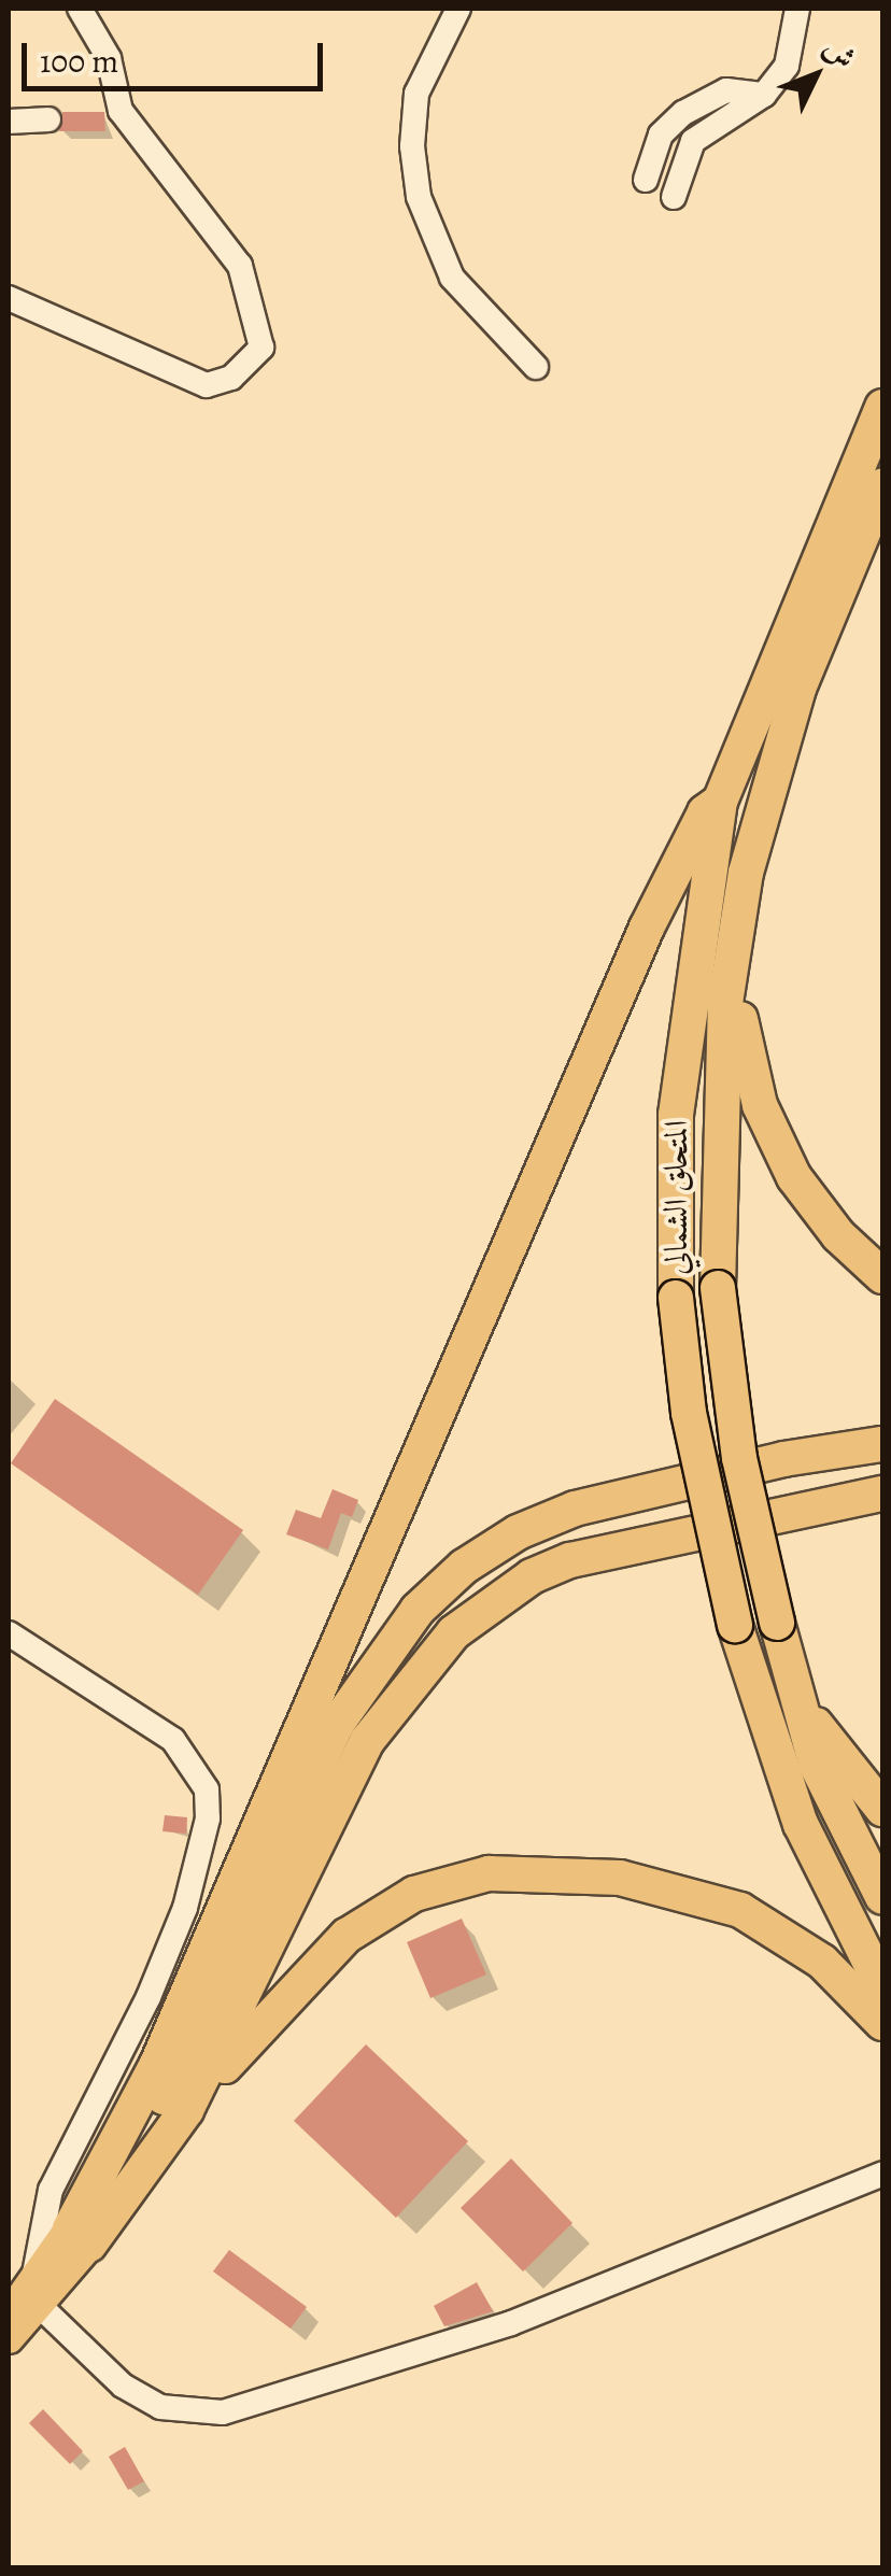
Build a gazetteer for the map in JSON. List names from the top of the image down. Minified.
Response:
{"streets":{"highway":["المتحلق الشمالي"]},"scale_bar":"100 m","north":"top right"}
